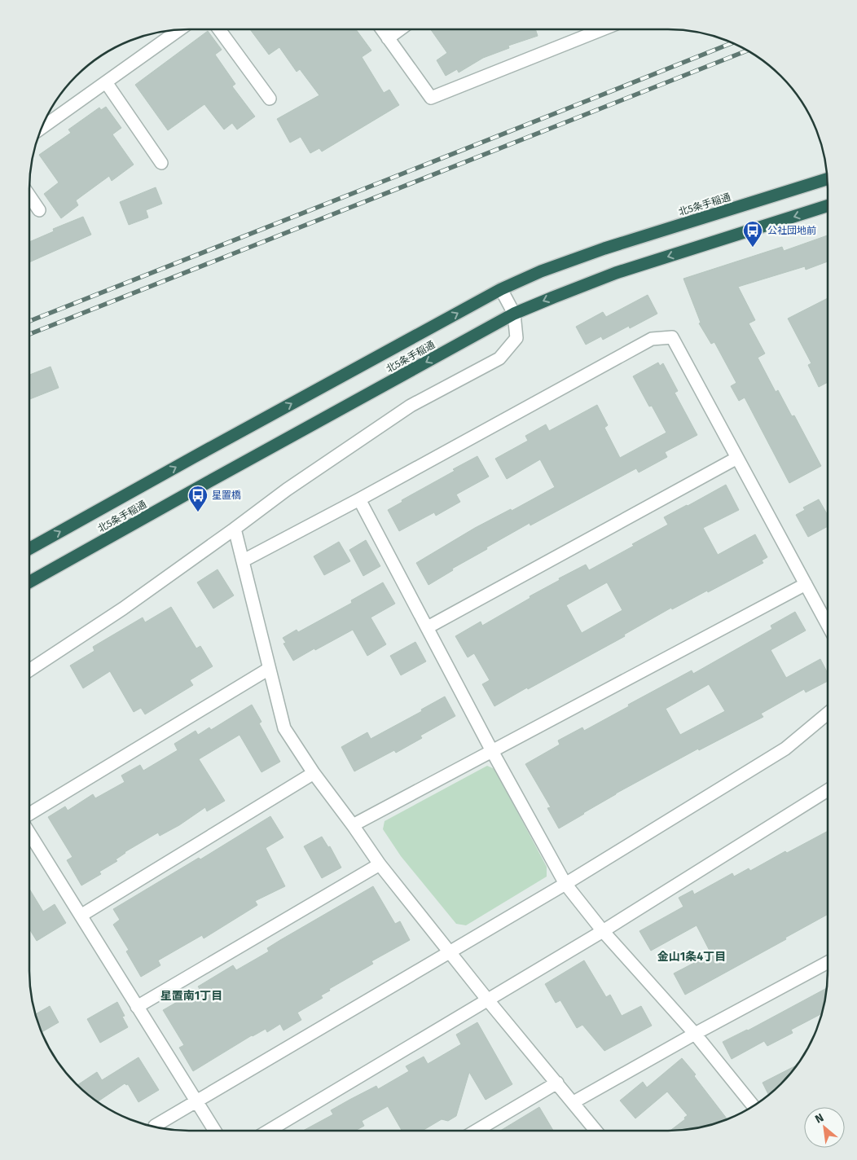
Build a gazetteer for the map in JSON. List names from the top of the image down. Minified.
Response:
{"streets":{"highway":["北5条手稲通"]},"districts":["金山1条4丁目","星置南1丁目"],"places":{"bus stop":["公社団地前","星置橋"]},"north":"top left"}
